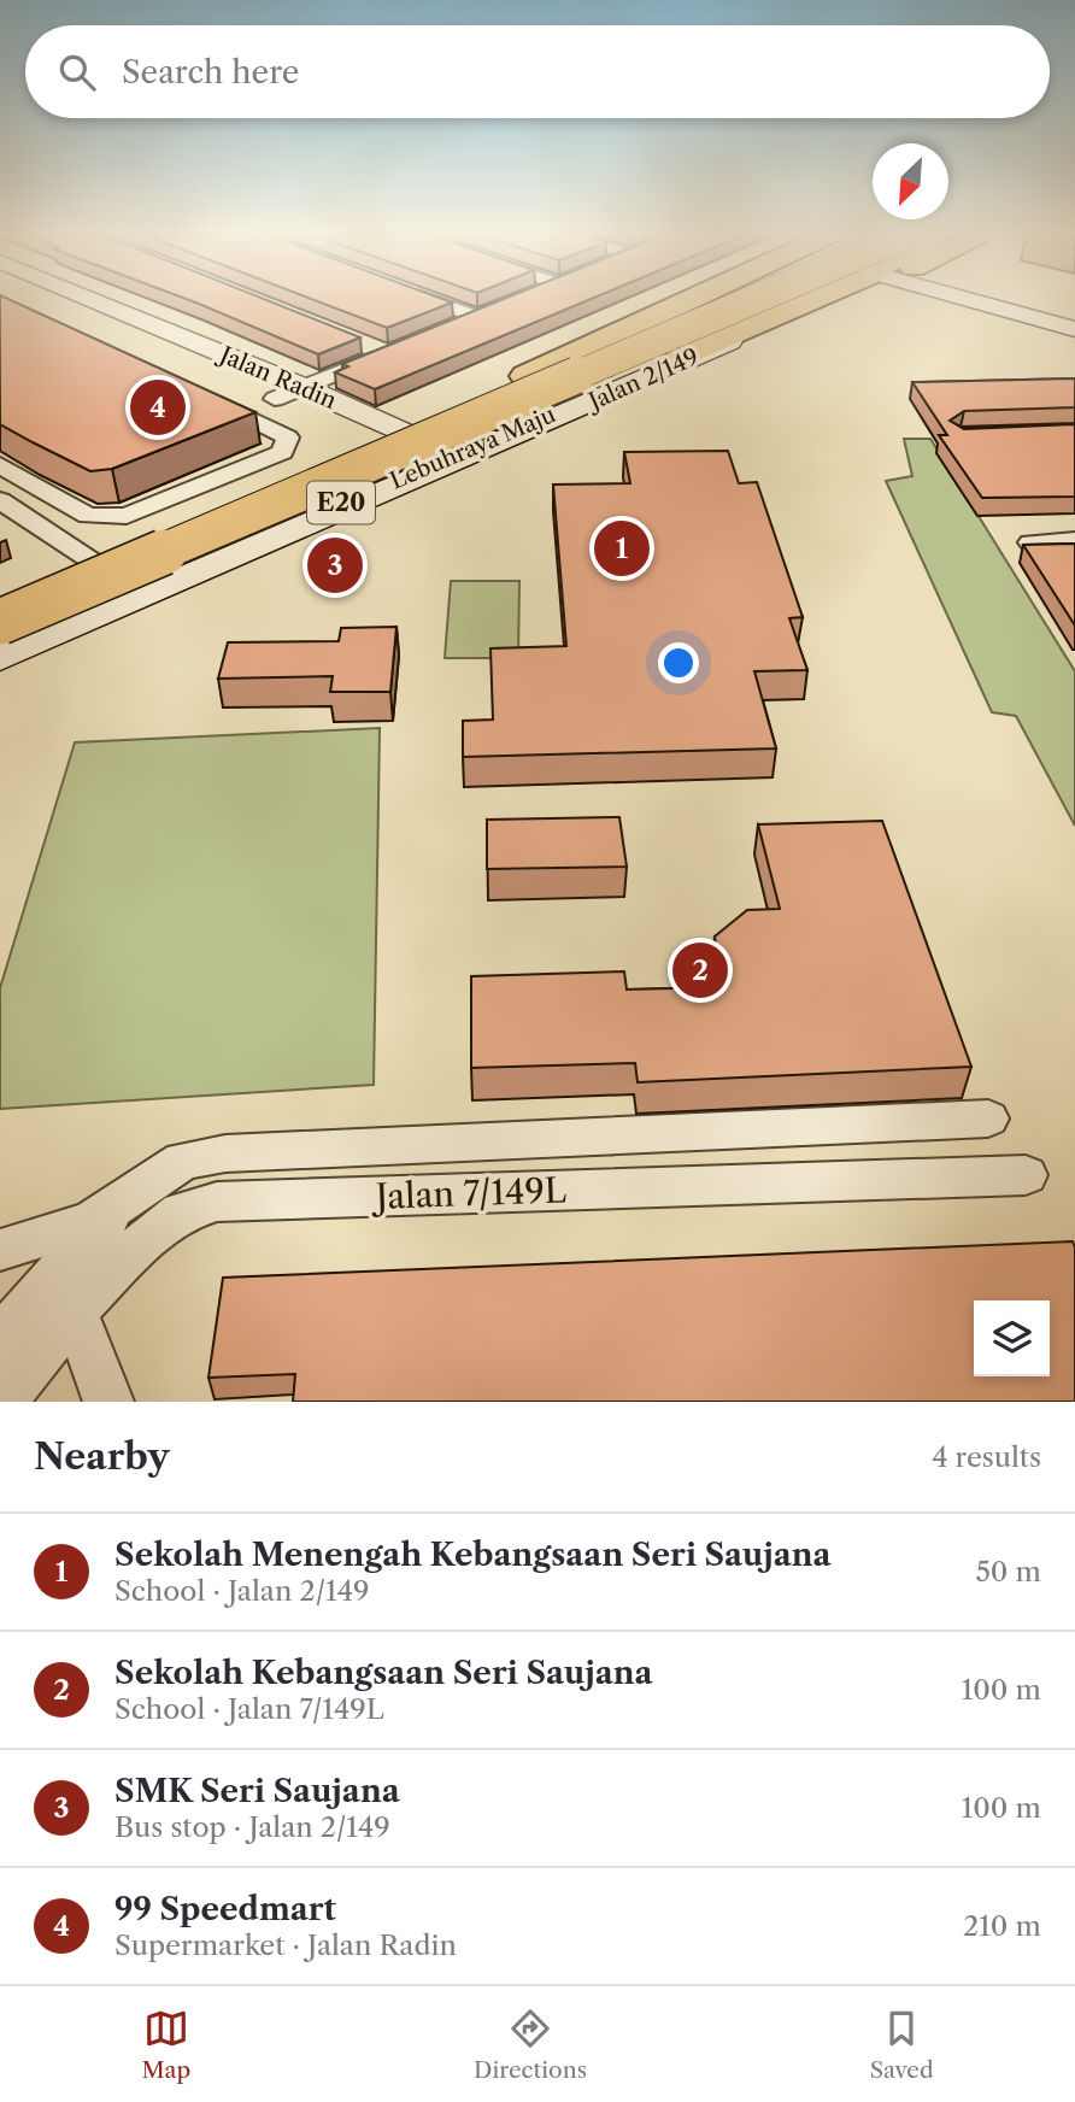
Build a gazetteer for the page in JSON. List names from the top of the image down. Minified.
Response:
{"streets":{"highway":["Lebuhraya Maju","E20"],"main road":["Jalan 2/149"],"street":["Jalan Radin","Jalan 7/149L"]},"crossings":[["Jalan Radin","Jalan 2/149"]],"north":"bottom left","page":{"search":"Search here","pins":["4","1","3","2"],"heading":["Nearby","4 results"],"list":[{"mark":"1","name":"Sekolah Menengah Kebangsaan Seri Saujana","note":"School · Jalan 2/149","value":"50 m"},{"mark":"2","name":"Sekolah Kebangsaan Seri Saujana","note":"School · Jalan 7/149L","value":"100 m"},{"mark":"3","name":"SMK Seri Saujana","note":"Bus stop · Jalan 2/149","value":"100 m"},{"mark":"4","name":"99 Speedmart","note":"Supermarket · Jalan Radin","value":"210 m"}],"nav":["Map","Directions","Saved"]}}
